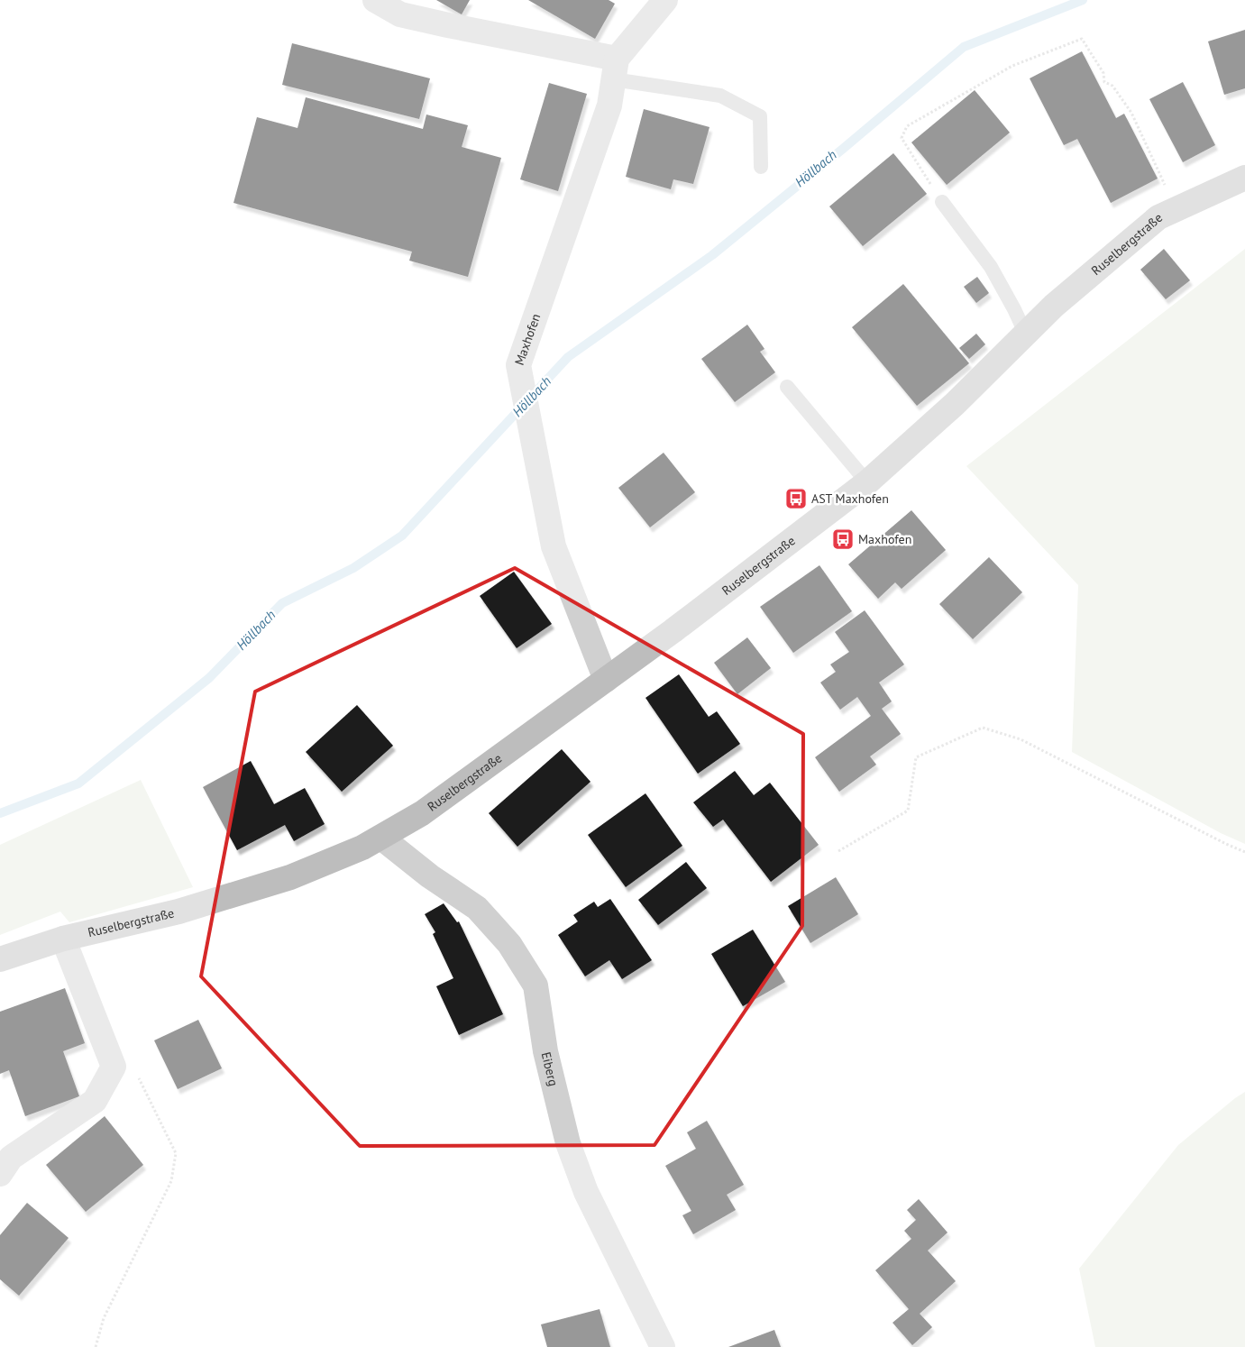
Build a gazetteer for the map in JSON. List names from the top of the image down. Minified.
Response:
{"streets":{"main road":["Ruselbergstraße"],"street":["Maxhofen","Eiberg"]},"crossings":[["Ruselbergstraße","Maxhofen"],["Ruselbergstraße","Eiberg"]],"water":["Höllbach"],"places":{"bus stop":["AST Maxhofen","Maxhofen"]}}
